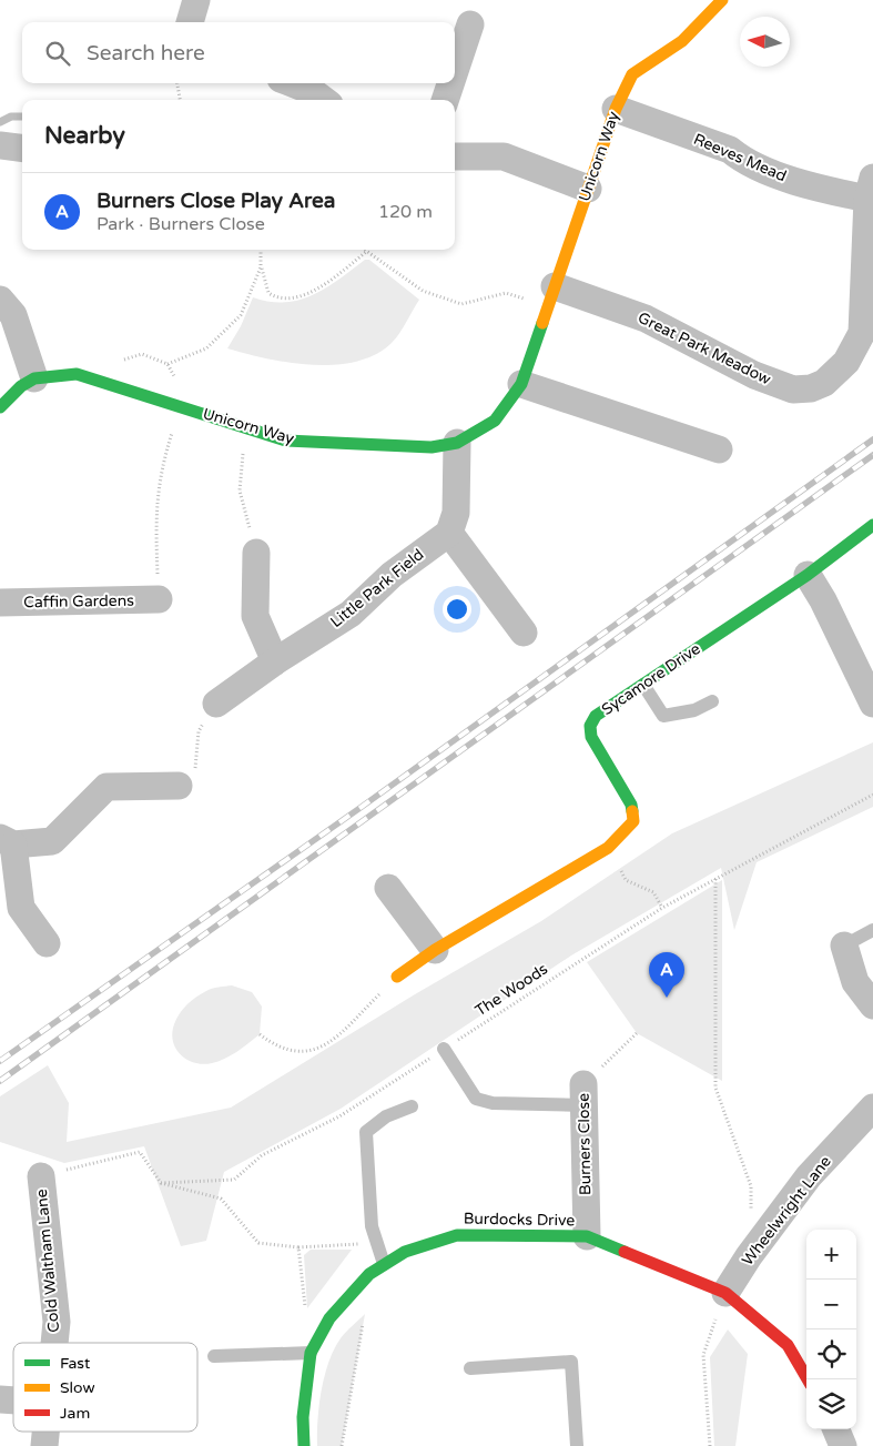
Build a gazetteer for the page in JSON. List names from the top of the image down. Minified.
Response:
{"streets":{"street":["Unicorn Way","Reeves Mead","Great Park Meadow","Little Park Field","Caffin Gardens","Sycamore Drive","Burners Close","Wheelwright Lane","Burdocks Drive","Cold Waltham Lane"],"path":["The Woods"]},"crossings":[["Unicorn Way","Reeves Mead"],["Unicorn Way","Great Park Meadow"],["Reeves Mead","Great Park Meadow"],["Burners Close","Burdocks Drive"],["Wheelwright Lane","Burdocks Drive"]],"legend":["Fast","Slow","Jam"],"north":"left","page":{"search":"Search here","heading":"Nearby","list":[{"mark":"A","name":"Burners Close Play Area","note":"Park · Burners Close","value":"120 m"}],"pins":"A","map_buttons":["+","−"]}}
